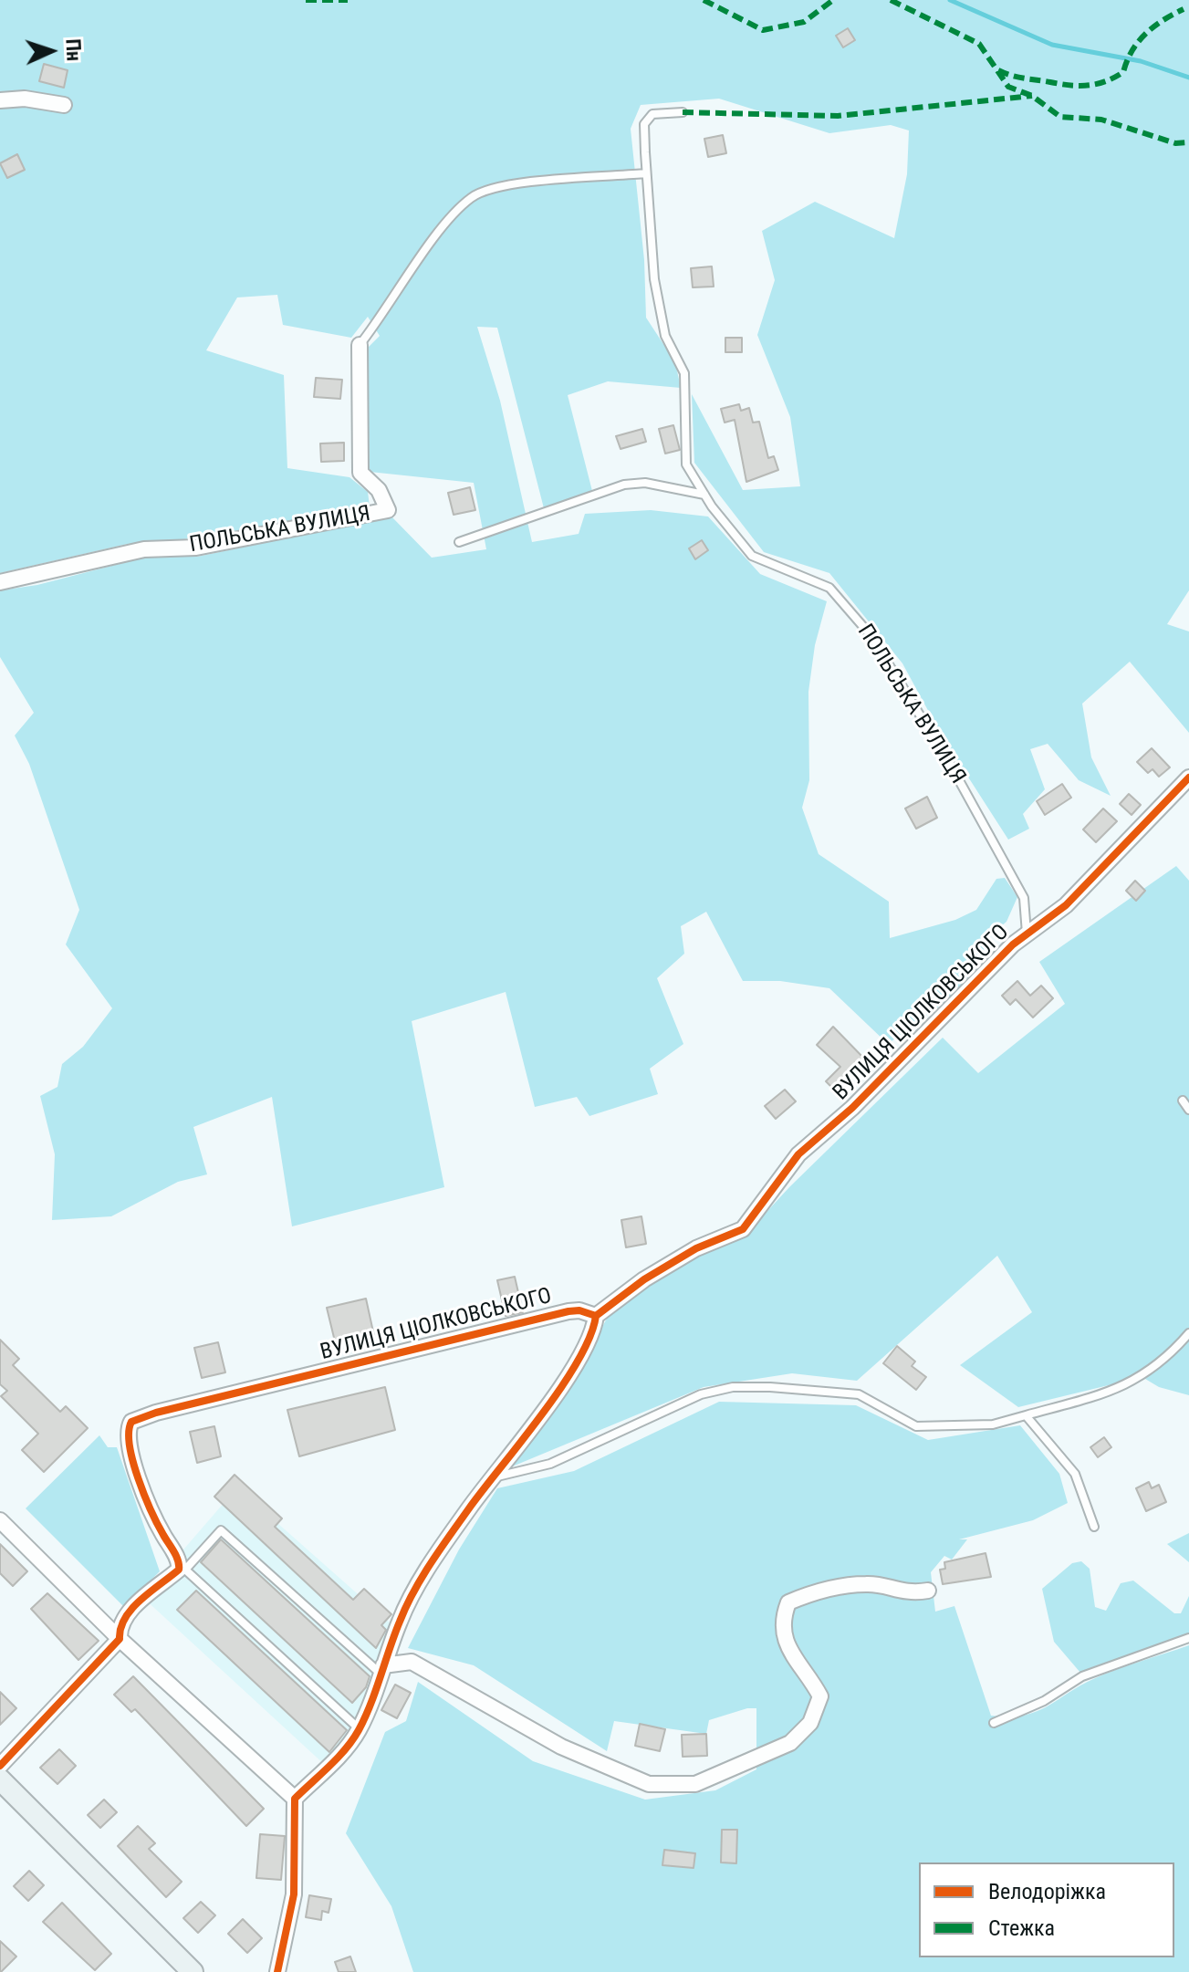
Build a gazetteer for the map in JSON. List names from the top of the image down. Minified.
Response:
{"streets":{"street":["ПОЛЬСЬКА ВУЛИЦЯ","ВУЛИЦЯ ЦІОЛКОВСЬКОГО"]},"crossings":[["ПОЛЬСЬКА ВУЛИЦЯ","ВУЛИЦЯ ЦІОЛКОВСЬКОГО"]],"legend":["Велодоріжка","Стежка"],"north":"right"}
